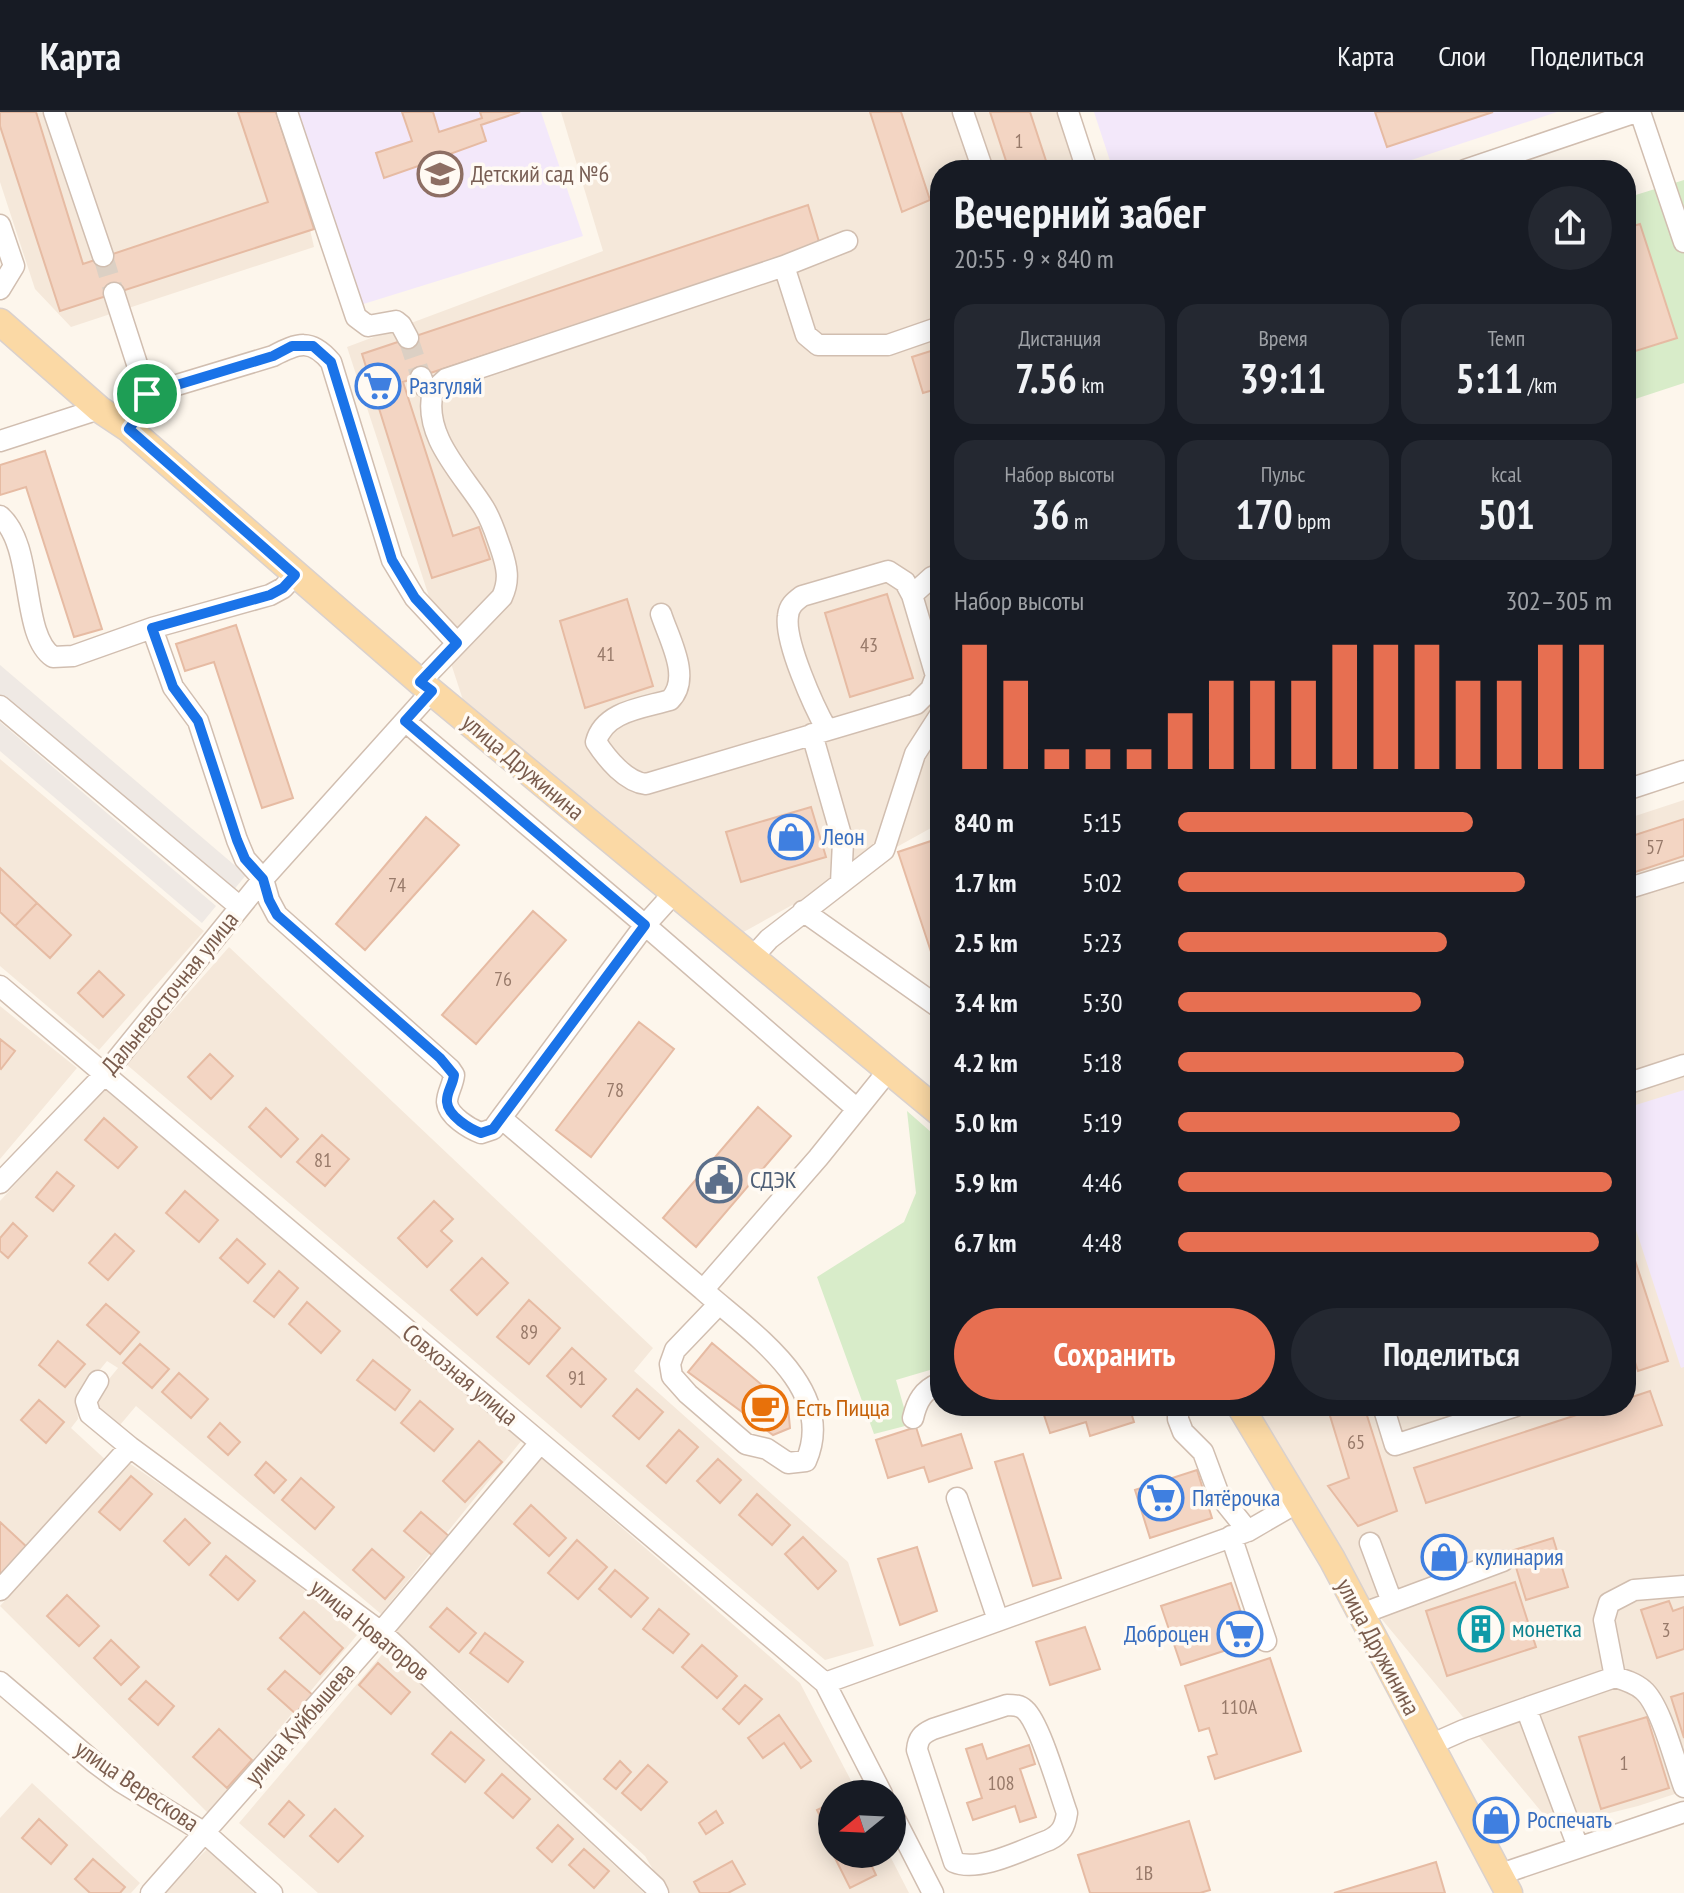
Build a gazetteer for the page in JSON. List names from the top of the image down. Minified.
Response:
{"streets":{"main road":["улица Дружинина"],"street":["Дальневосточная улица","Совхозная улица","улица Новаторов","улица Куйбышева","улица Верескова"]},"crossings":[["улица Дружинина","Дальневосточная улица"],["Дальневосточная улица","Совхозная улица"],["Совхозная улица","улица Куйбышева"],["улица Новаторов","улица Куйбышева"],["улица Куйбышева","улица Верескова"]],"places":{"school or university":["Детский сад №6"],"supermarket":["Разгуляй","Пятёрочка","Доброцен"],"shop":["Леон","кулинария","Роспечать"],"public building":["СДЭК"],"cafe":["Есть Пицца"],"building":["монетка"]},"house_numbers":["1","43","41","57","74","76","78","81","89","91","65","3","110А","1","108","1В"],"north":"left","page":{"header":"Карта","nav":["Карта","Слои","Поделиться"],"heading":["Вечерний забег","20:55 · 9 × 840 m"],"stats":[["Дистанция","7.56 km"],["Время","39:11"],["Темп","5:11 /km"],["Набор высоты","36 m"],["Пульс","170 bpm"],["kcal","501"]],"chart":["Набор высоты","302–305 m"],"list":[{"name":"840 m","note":"5:15"},{"name":"1.7 km","note":"5:02"},{"name":"2.5 km","note":"5:23"},{"name":"3.4 km","note":"5:30"},{"name":"4.2 km","note":"5:18"},{"name":"5.0 km","note":"5:19"},{"name":"5.9 km","note":"4:46"},{"name":"6.7 km","note":"4:48"}],"buttons":["Сохранить","Поделиться"]}}
